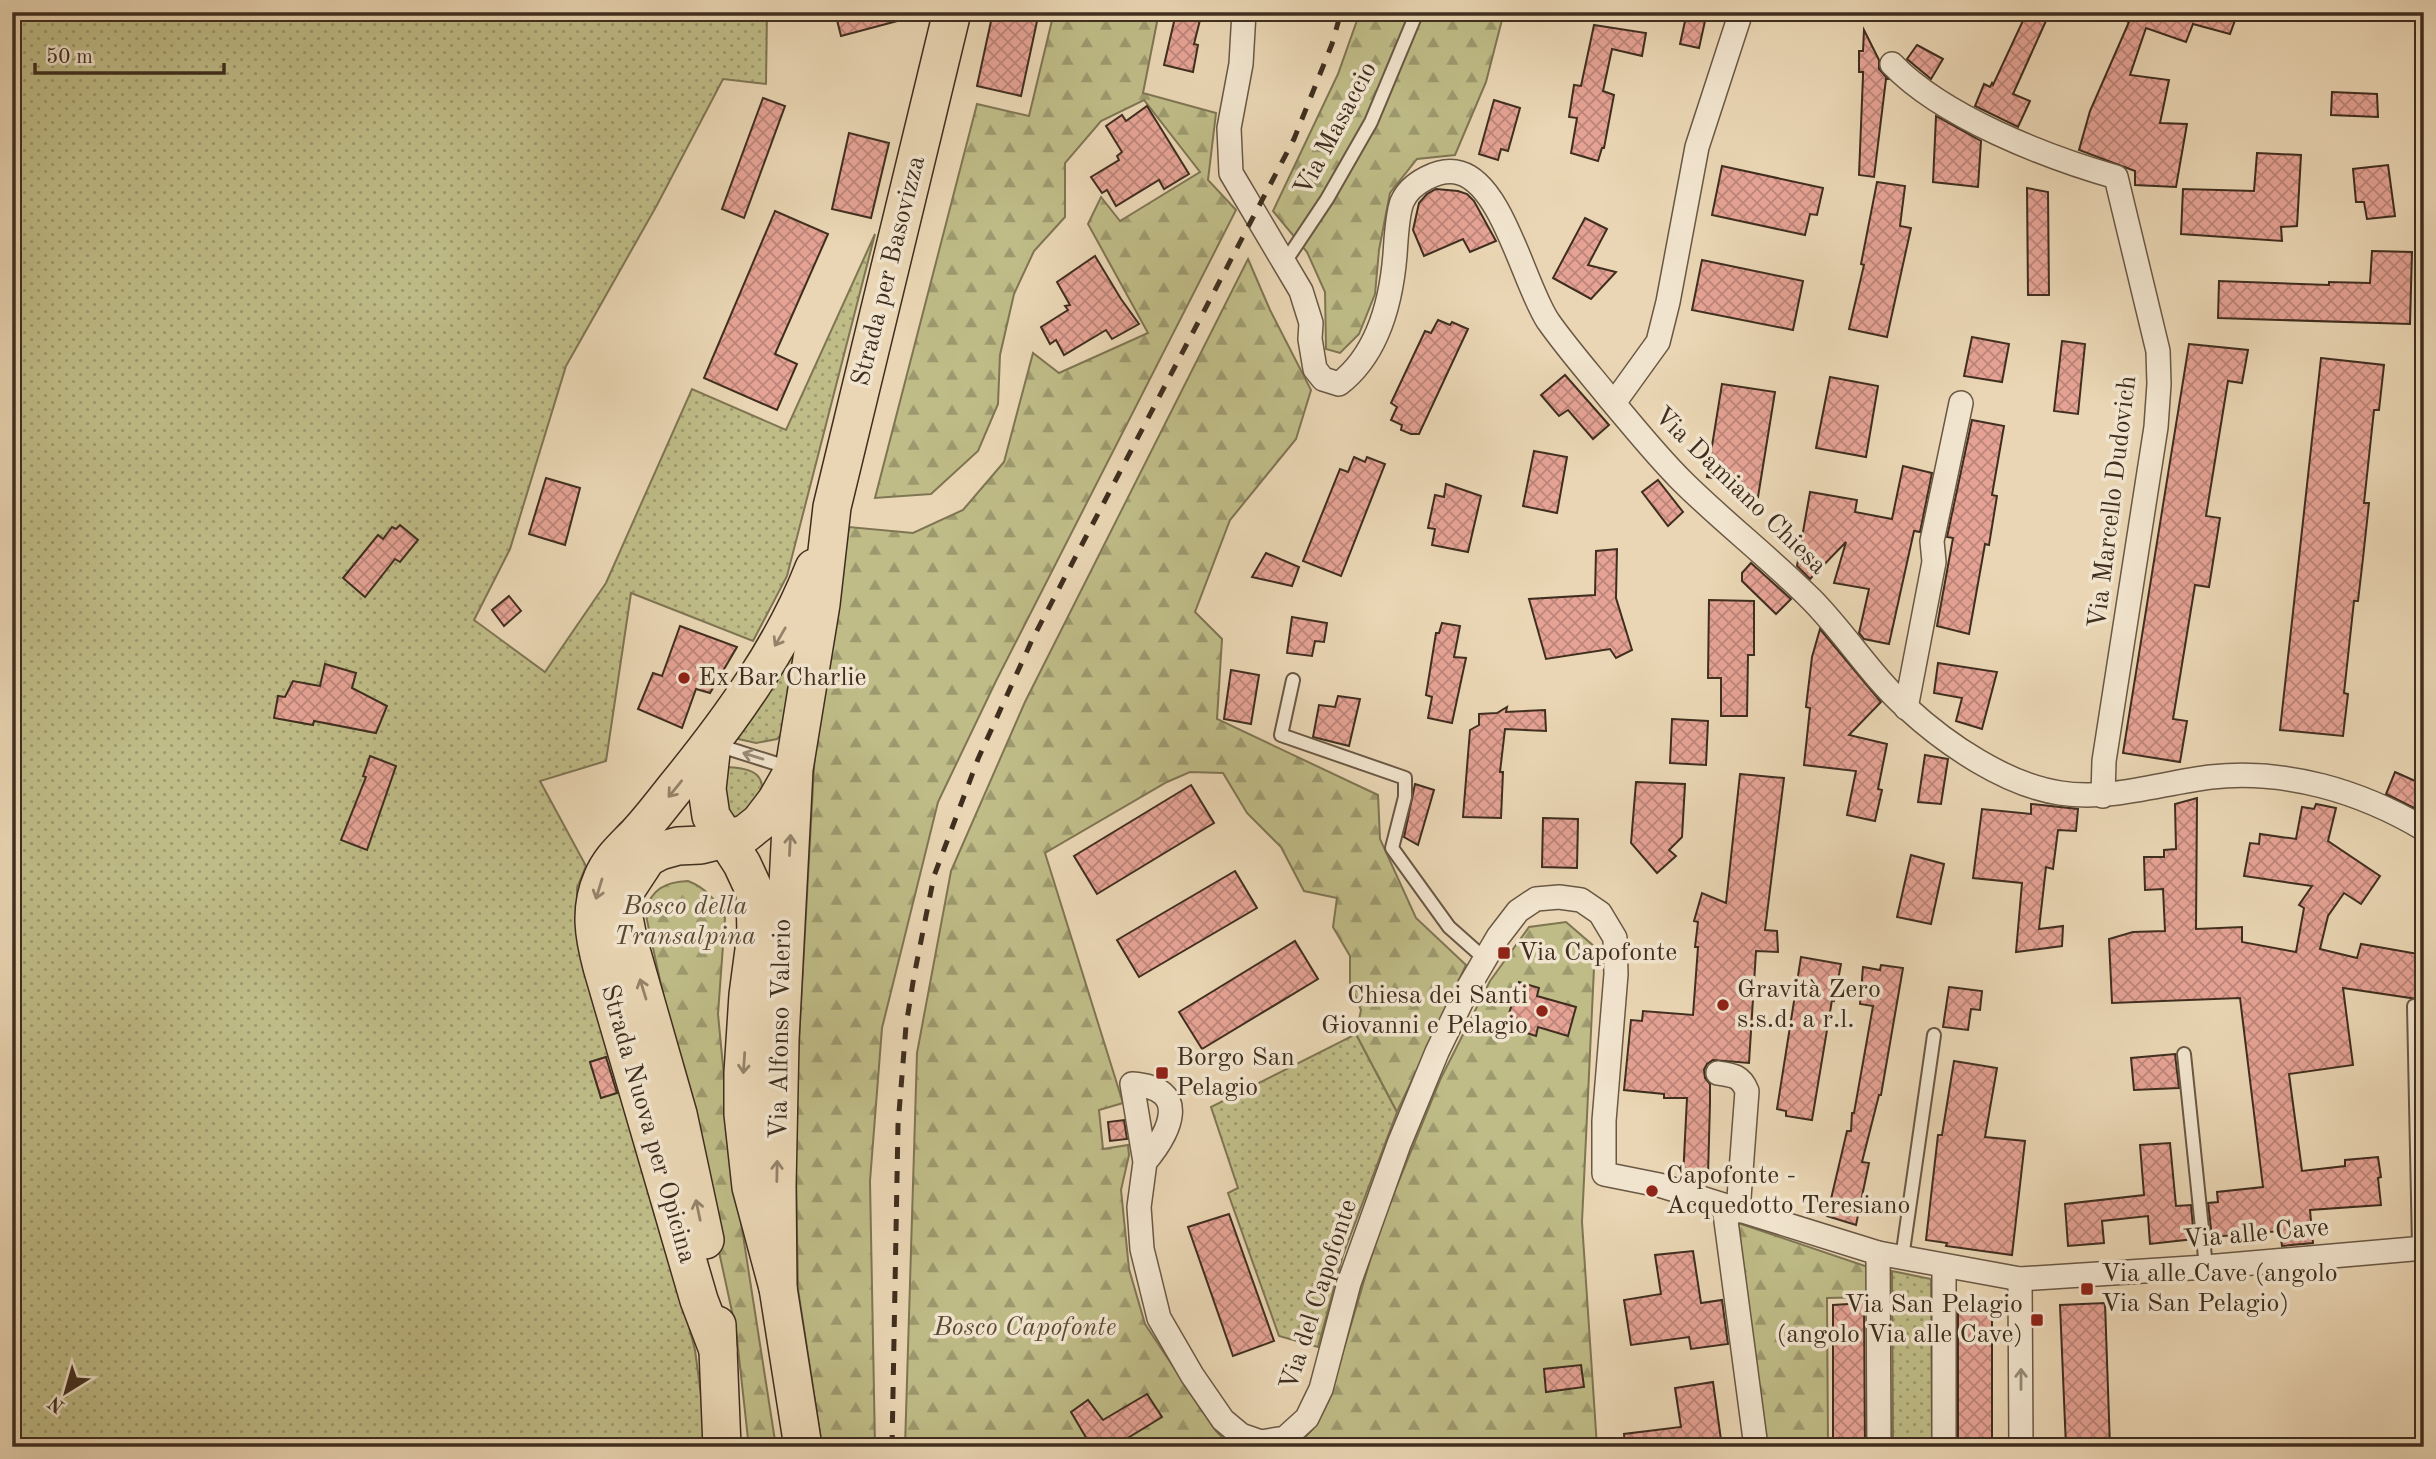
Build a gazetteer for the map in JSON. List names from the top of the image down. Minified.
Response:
{"streets":{"main road":["Strada per Basovizza","Via Alfonso Valerio","Strada Nuova per Opicina"],"street":["Via Damiano Chiesa","Via Marcello Dudovich","Via alle Cave","Via del Capofonte"],"lane":["Via Masaccio"]},"crossings":[["Via Masaccio","Via Damiano Chiesa"],["Strada per Basovizza","Via Alfonso Valerio"],["Strada per Basovizza","Strada Nuova per Opicina"],["Via Damiano Chiesa","Via Marcello Dudovich"],["Via Alfonso Valerio","Strada Nuova per Opicina"],["Via alle Cave","Via del Capofonte"]],"parks":["Bosco della Transalpina","Bosco Capofonte"],"places":{"other":["Ex Bar Charlie","Gravità Zero s.s.d. a r.l.","Chiesa dei Santi Giovanni e Pelagio","Capofonte - Acquedotto Teresiano"],"transit":["Via Capofonte","Borgo San Pelagio","Via alle Cave (angolo Via San Pelagio)","Via San Pelagio (angolo Via alle Cave)"]},"scale_bar":"50 m","north":"bottom left"}
